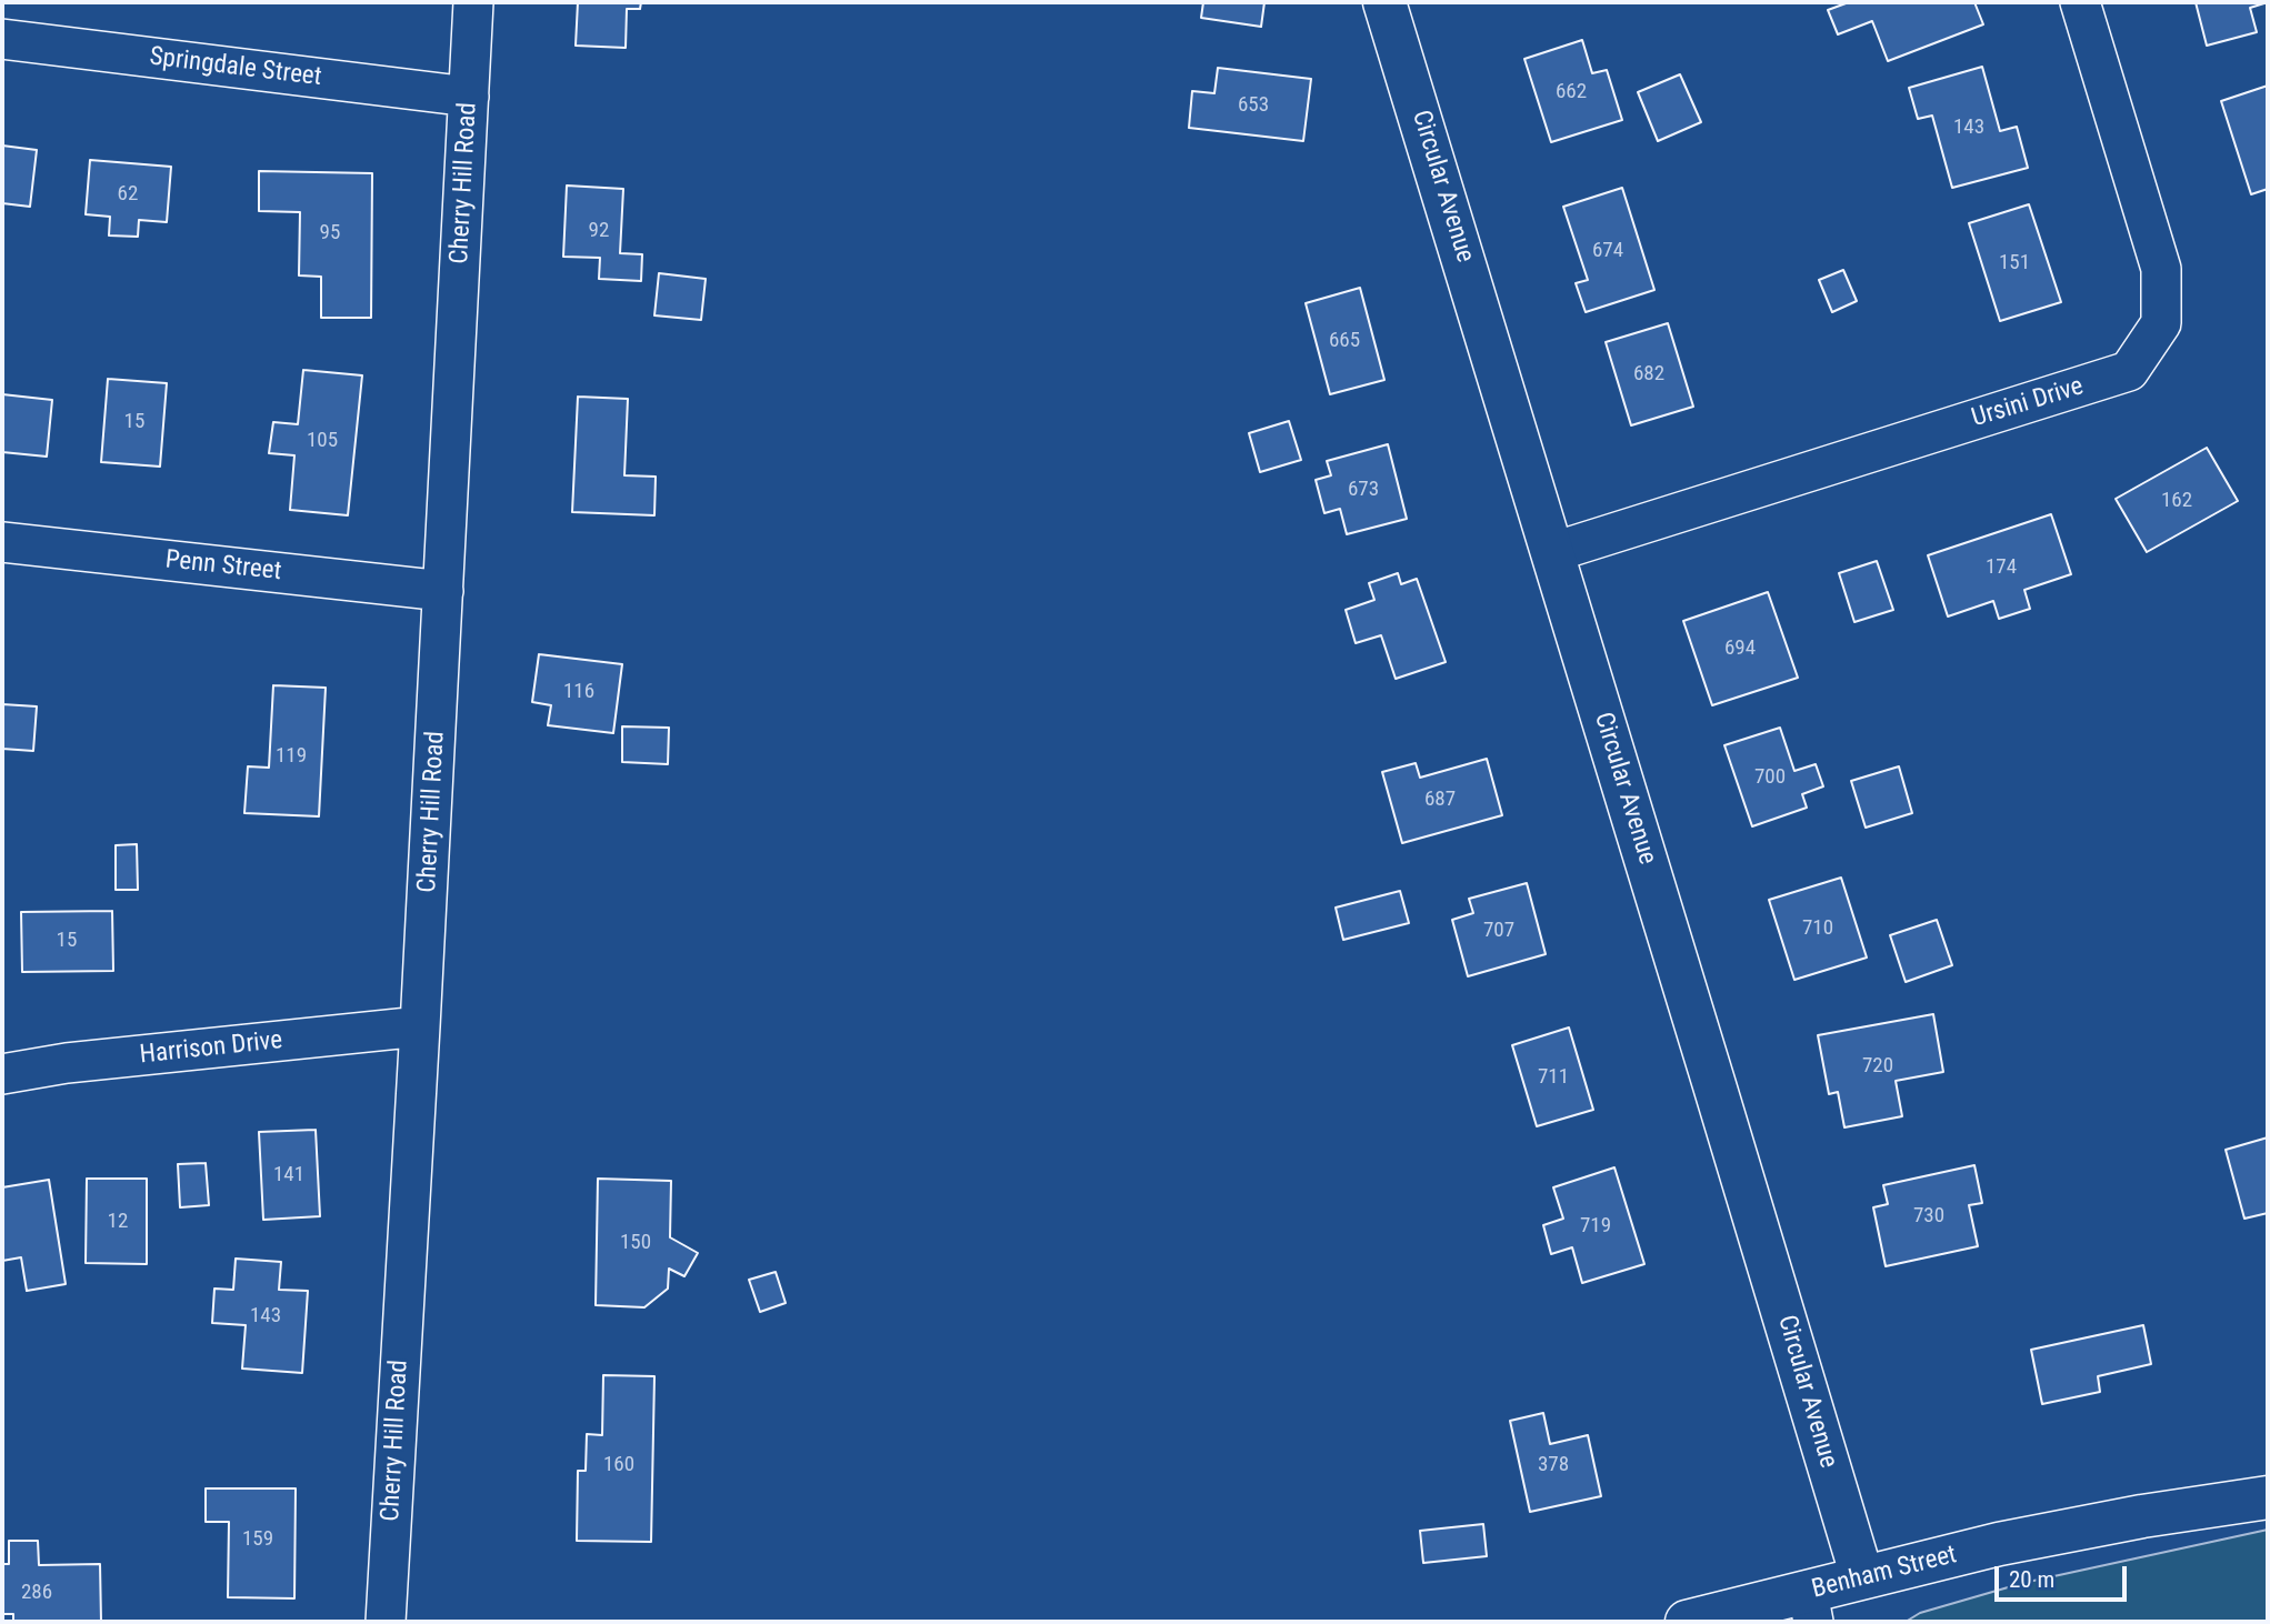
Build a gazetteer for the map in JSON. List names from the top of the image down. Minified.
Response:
{"streets":{"main road":["Circular Avenue","Benham Street"],"street":["Springdale Street","Cherry Hill Road","Ursini Drive","Penn Street","Harrison Drive"]},"crossings":[["Springdale Street","Cherry Hill Road"],["Cherry Hill Road","Penn Street"],["Cherry Hill Road","Harrison Drive"],["Circular Avenue","Ursini Drive"],["Circular Avenue","Benham Street"]],"house_numbers":["662","653","143","62","92","95","674","151","665","682","15","105","673","162","174","694","116","119","700","687","710","707","15","720","711","141","730","12","719","150","143","160","378","159","286"],"scale_bar":"20 m"}
